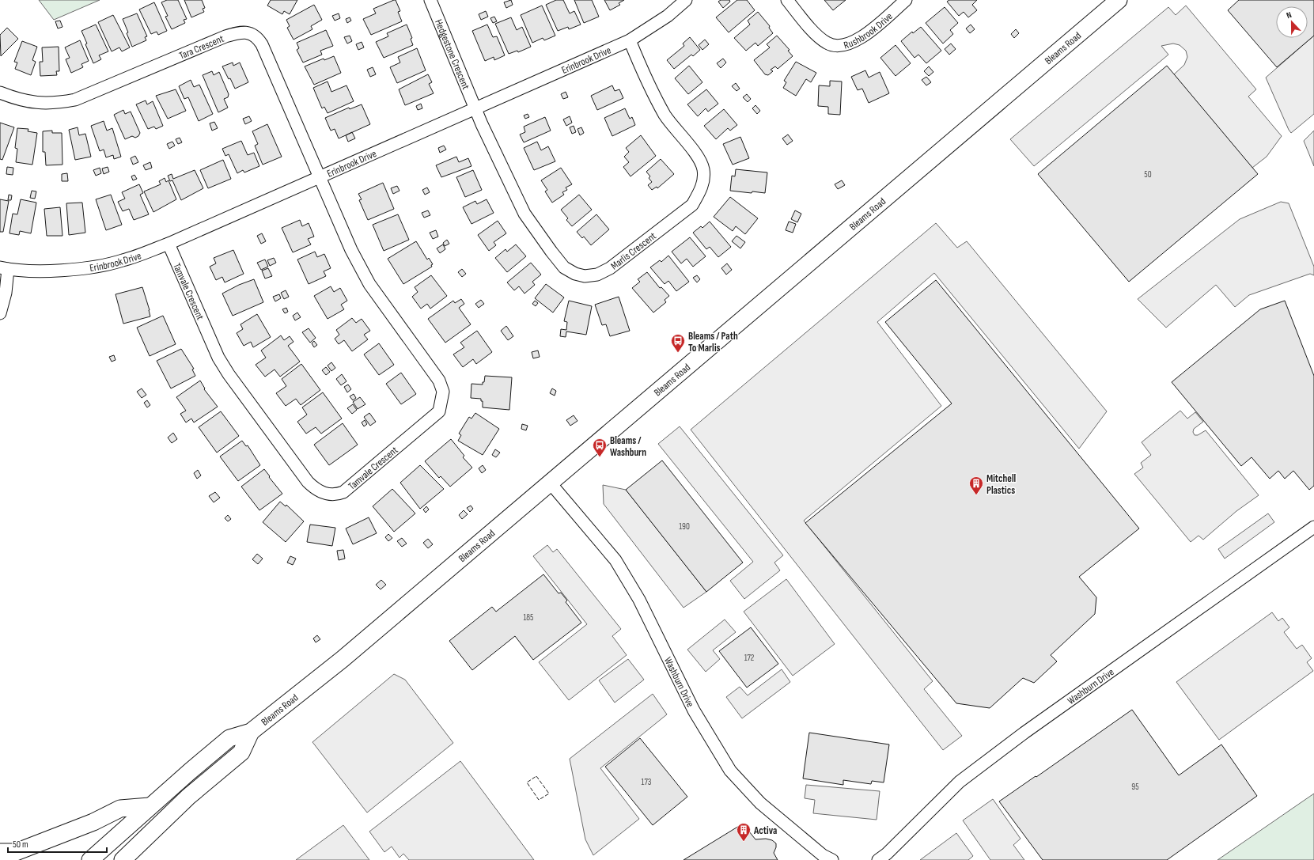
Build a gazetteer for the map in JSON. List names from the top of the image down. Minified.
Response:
{"streets":{"main road":["Bleams Road"],"street":["Rushbrook Drive","Tara Crescent","Hedgestone Crescent","Erinbrook Drive","Marlis Crescent","Tamvale Crescent","Washburn Drive"]},"crossings":[["Tara Crescent","Erinbrook Drive"],["Tara Crescent","Tamvale Crescent"],["Bleams Road","Washburn Drive"],["Hedgestone Crescent","Erinbrook Drive"],["Hedgestone Crescent","Marlis Crescent"],["Erinbrook Drive","Marlis Crescent"],["Erinbrook Drive","Tamvale Crescent"]],"places":{"bus stop":["Bleams / Path To Marlis","Bleams / Washburn"],"building":["Mitchell Plastics","Activa"]},"house_numbers":["50","190","185","172","173","95"],"scale_bar":"50 m","north":"top"}
